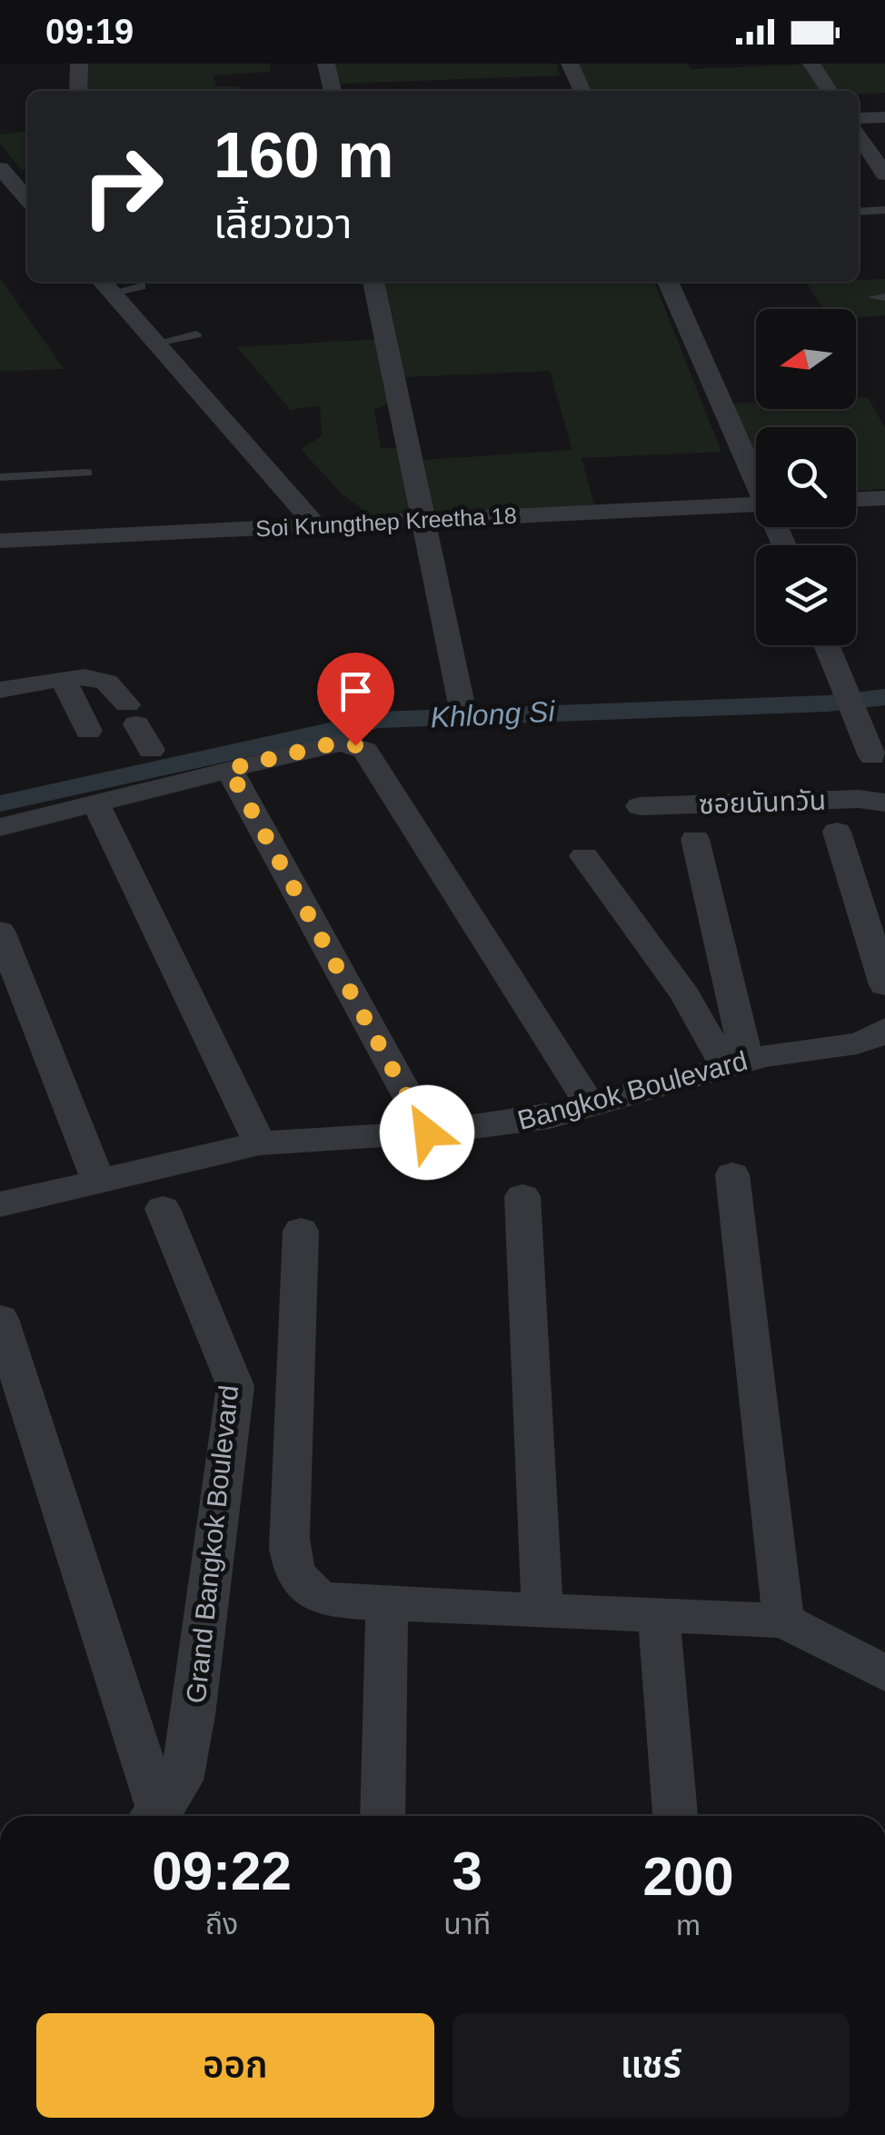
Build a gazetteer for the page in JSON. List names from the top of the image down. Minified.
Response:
{"streets":{"street":["Soi Krungthep Kreetha 18","ซอยนันทวัน","Bangkok Boulevard","Grand Bangkok Boulevard"]},"water":["Khlong Si"],"north":"left","page":{"status":"09:19","turn":["160 m","เลี้ยวขวา"],"eta":["09:22","ถึง","3","นาที","200","m"],"buttons":["ออก","แชร์"]}}
